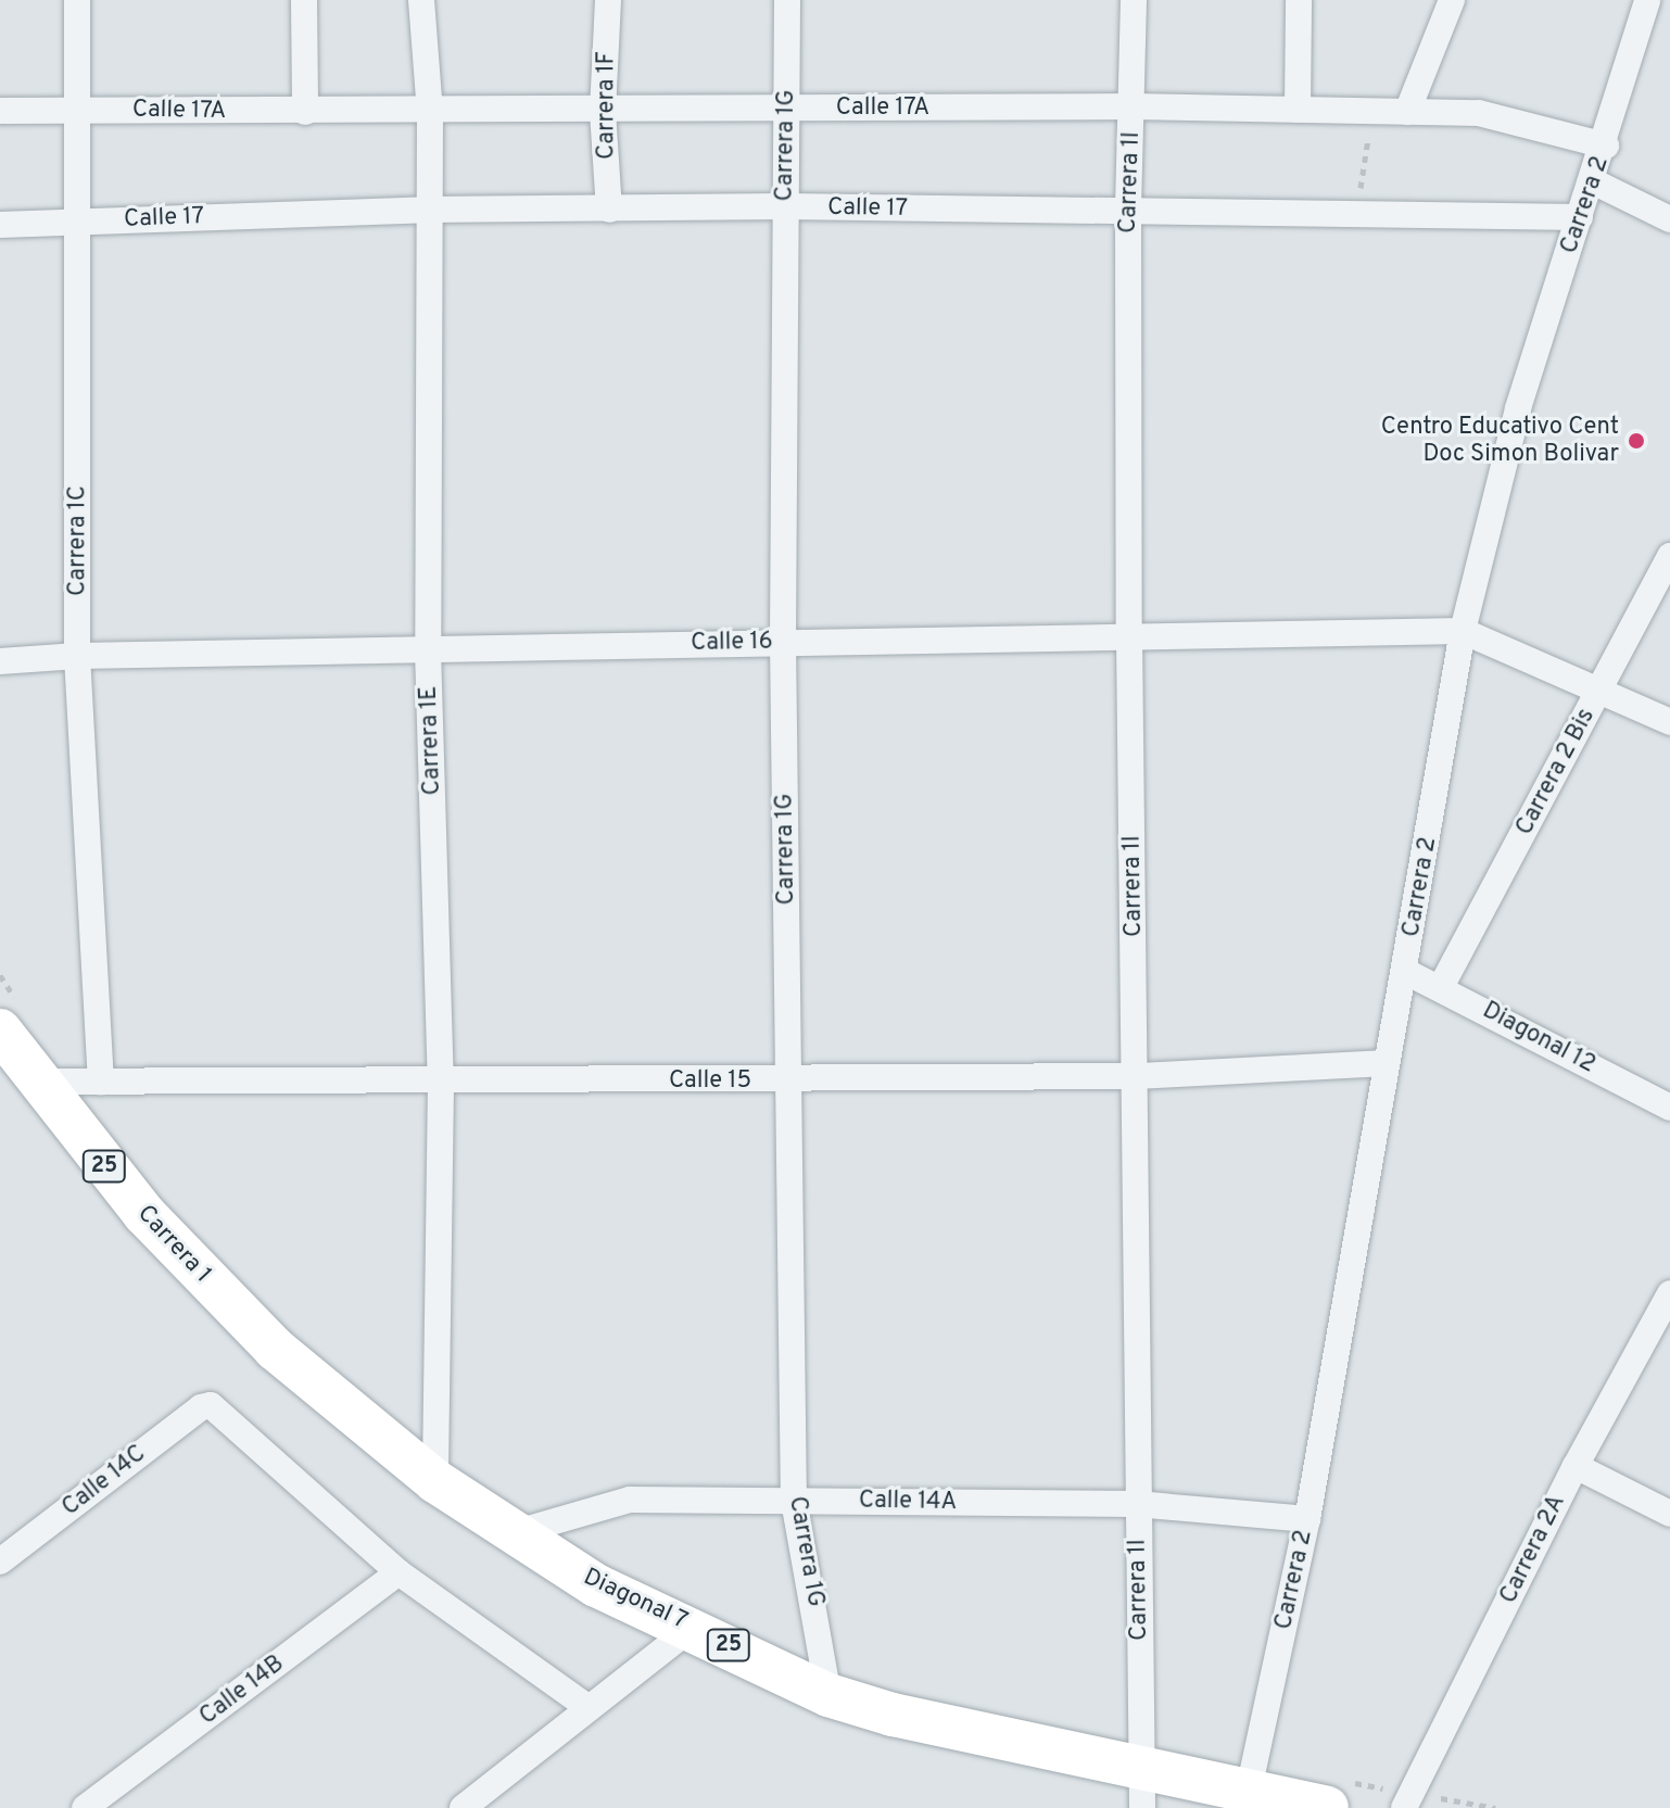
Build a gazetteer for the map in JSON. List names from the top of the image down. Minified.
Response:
{"streets":{"highway":["25","Carrera 1","Diagonal 7"],"street":["Carrera 1F","Calle 17A","Carrera 1G","Carrera 1I","Carrera 2","Calle 17","Carrera 1C","Calle 16","Carrera 1E","Carrera 2 Bis","Diagonal 12","Calle 15","Calle 14C","Calle 14A","Carrera 2A","Calle 14B"]},"crossings":[["Carrera 1F","Calle 17A"],["Carrera 1F","Calle 17"],["Calle 17A","Carrera 1G"],["Calle 17A","Carrera 1I"],["Calle 17A","Carrera 2"],["Calle 17A","Carrera 1C"],["Calle 17A","Carrera 1E"],["Carrera 1G","Calle 17"],["Carrera 1G","Calle 16"],["Carrera 1G","Calle 15"],["Carrera 1G","Calle 14A"],["Carrera 1G","Diagonal 7"],["Carrera 1I","Calle 17"],["Carrera 1I","Calle 16"],["Carrera 1I","Calle 15"],["Carrera 1I","Calle 14A"],["Carrera 1I","Diagonal 7"],["Carrera 2","Calle 17"],["Carrera 2","Calle 16"],["Carrera 2","Diagonal 12"],["Carrera 2","Calle 15"],["Carrera 2","Calle 14A"],["Carrera 2","Diagonal 7"],["Calle 17","Carrera 1C"],["Calle 17","Carrera 1E"],["Carrera 1C","Calle 16"],["Carrera 1C","Calle 15"],["Calle 16","Carrera 1E"],["Carrera 1E","Calle 15"],["Carrera 1E","Diagonal 7"],["Carrera 2 Bis","Diagonal 12"],["Calle 15","Carrera 1"],["Carrera 1","Diagonal 7"],["Calle 14C","Calle 14B"],["Calle 14A","Diagonal 7"]],"places":["Centro Educativo Cent Doc Simon Bolivar"]}
